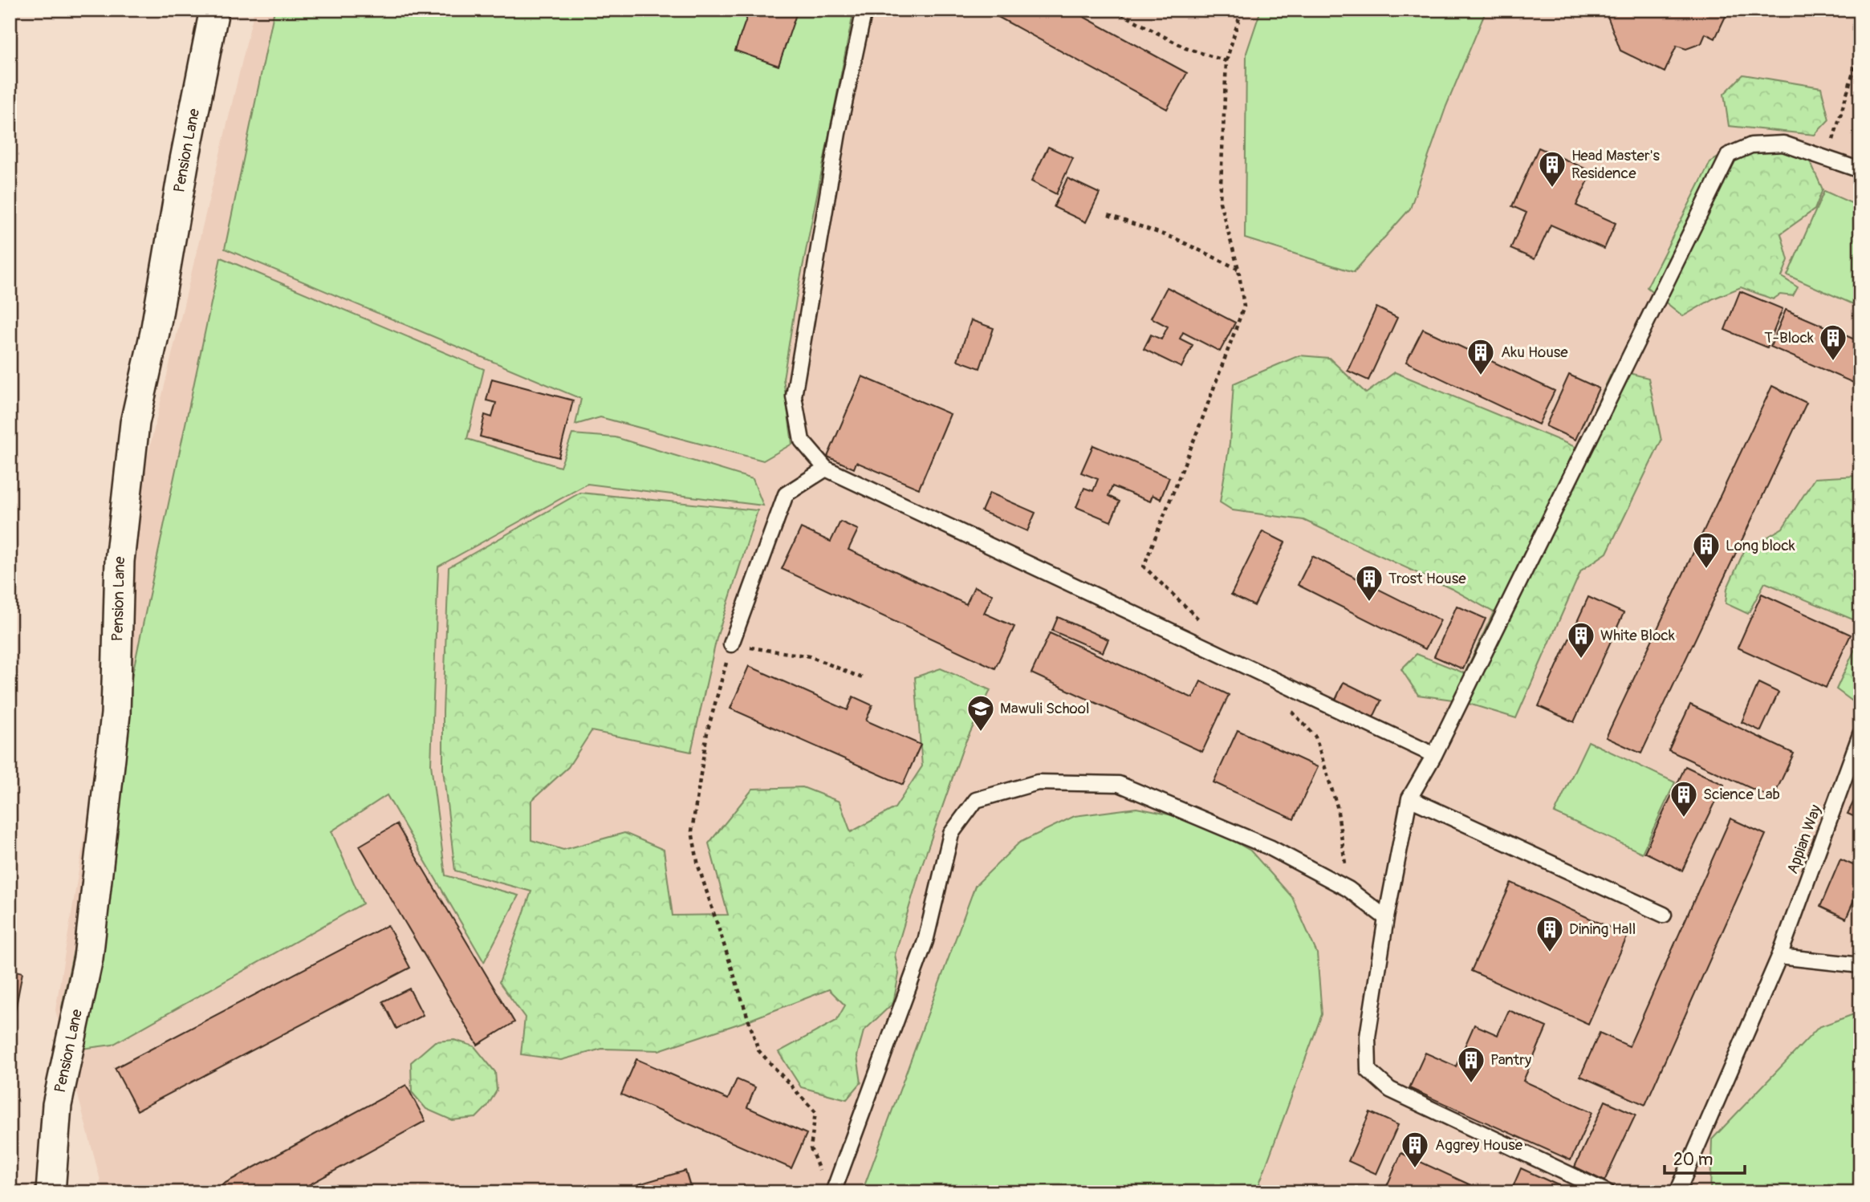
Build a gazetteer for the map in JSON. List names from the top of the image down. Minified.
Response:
{"streets":{"street":["Pension Lane"],"lane":["Appian Way"]},"places":{"building":["Head Master's Residence","T-Block","Aku House","Long block","Trost House","White Block","Science Lab","Dining Hall","Pantry","Aggrey House"],"school or university":["Mawuli School"]},"scale_bar":"20 m"}
